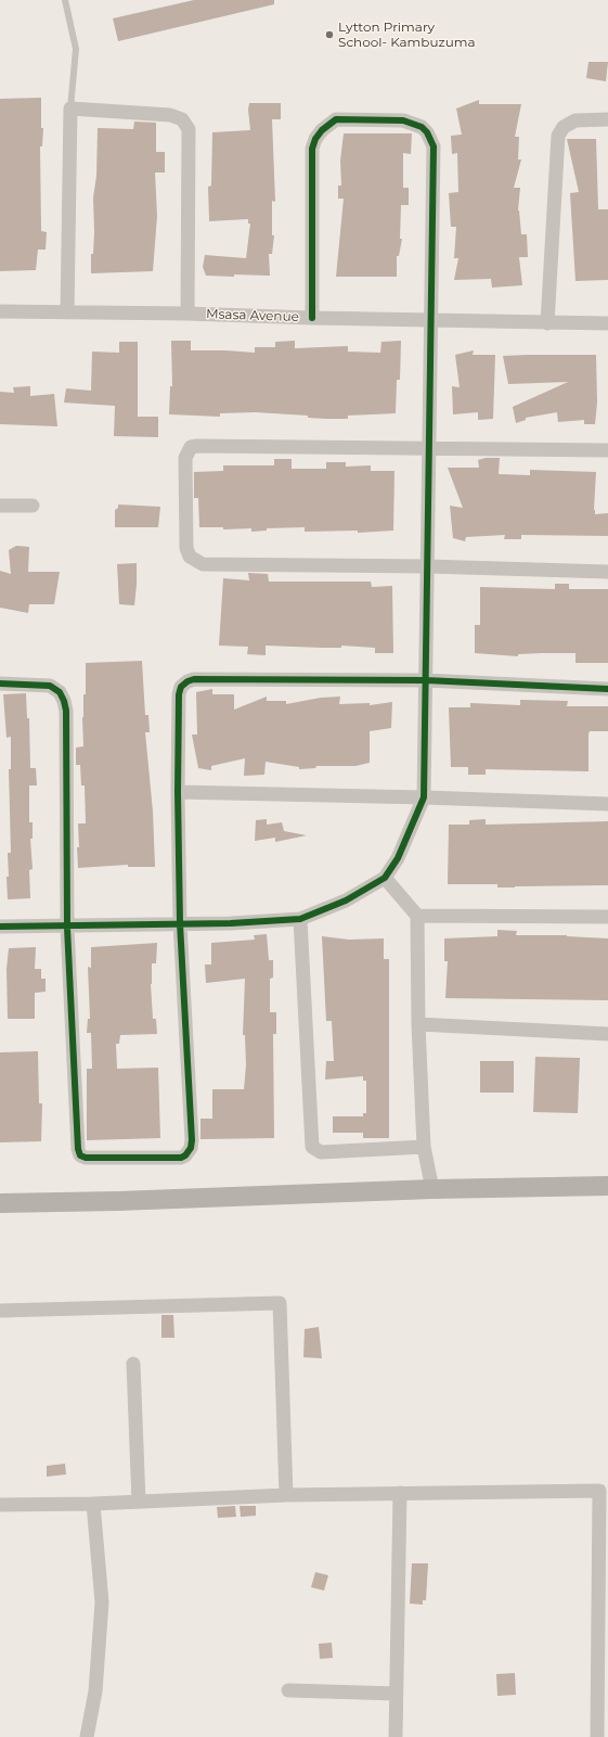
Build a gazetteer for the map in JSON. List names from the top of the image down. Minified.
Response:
{"streets":{"street":["Msasa Avenue"]},"places":["Lytton Primary School- Kambuzuma"]}
